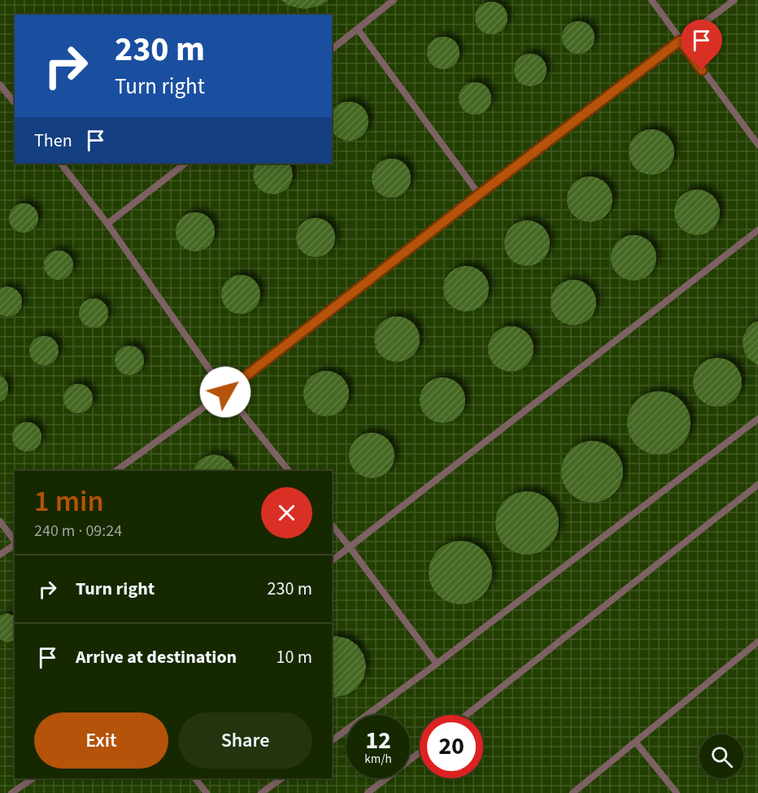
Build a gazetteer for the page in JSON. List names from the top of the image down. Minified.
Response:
{"page":{"turn":["230 m","Turn right"],"then":"Then","heading":["1 min","240 m · 09:24"],"list":[{"name":"Turn right","value":"230 m"},{"name":"Arrive at destination","value":"10 m"}],"buttons":["Exit","Share"],"speed":"12 km/h","limit":"20"}}
